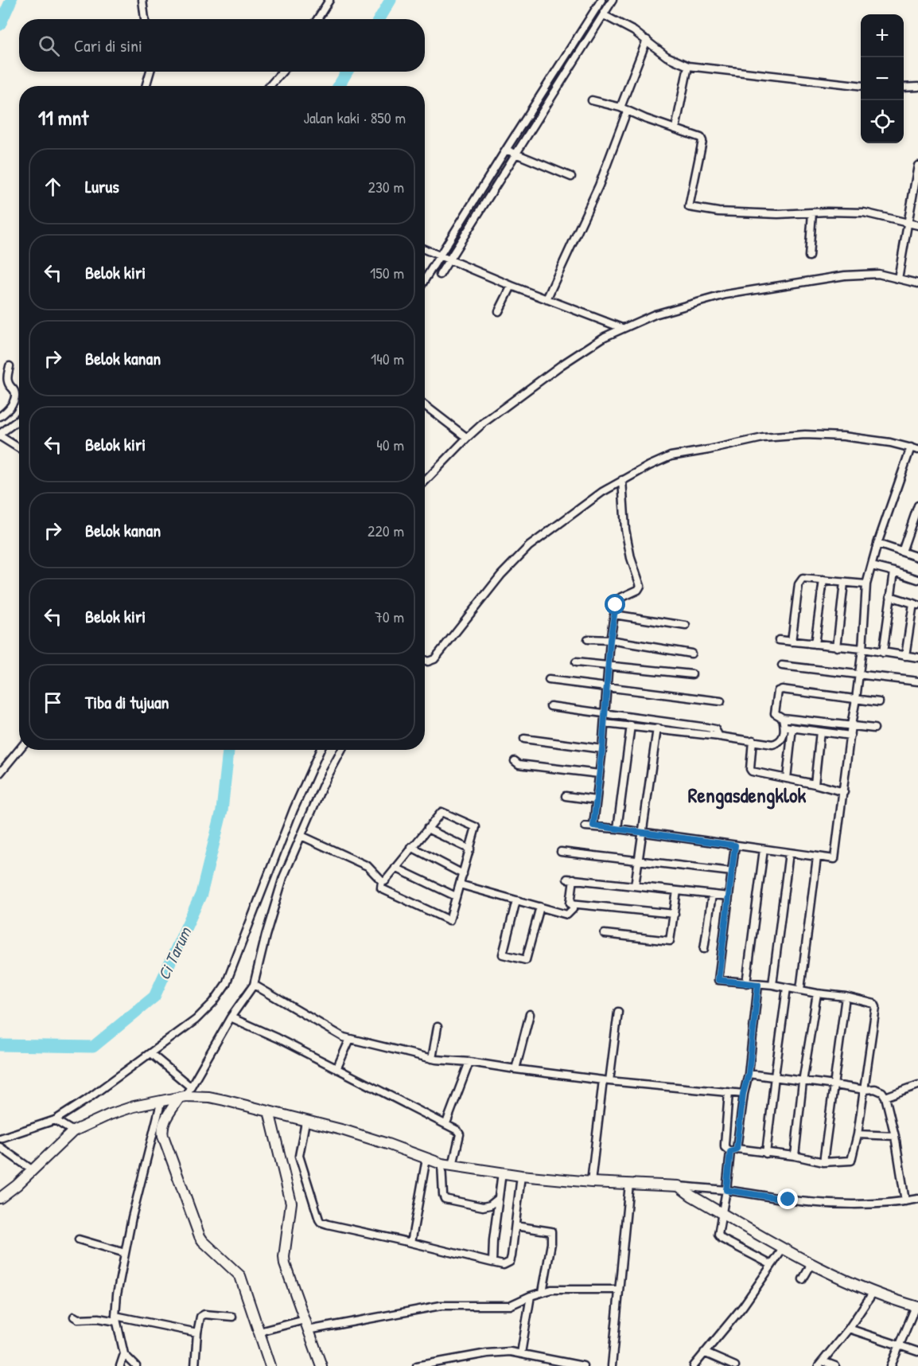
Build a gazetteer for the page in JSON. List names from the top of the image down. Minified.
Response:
{"districts":["Rengasdengklok"],"water":["Ci Tarum"],"page":{"map_buttons":["+","−"],"search":"Cari di sini","heading":["11 mnt","Jalan kaki · 850 m"],"list":[["Lurus","230 m"],["Belok kiri","150 m"],["Belok kanan","140 m"],["Belok kiri","40 m"],["Belok kanan","220 m"],["Belok kiri","70 m"],"Tiba di tujuan"]}}
